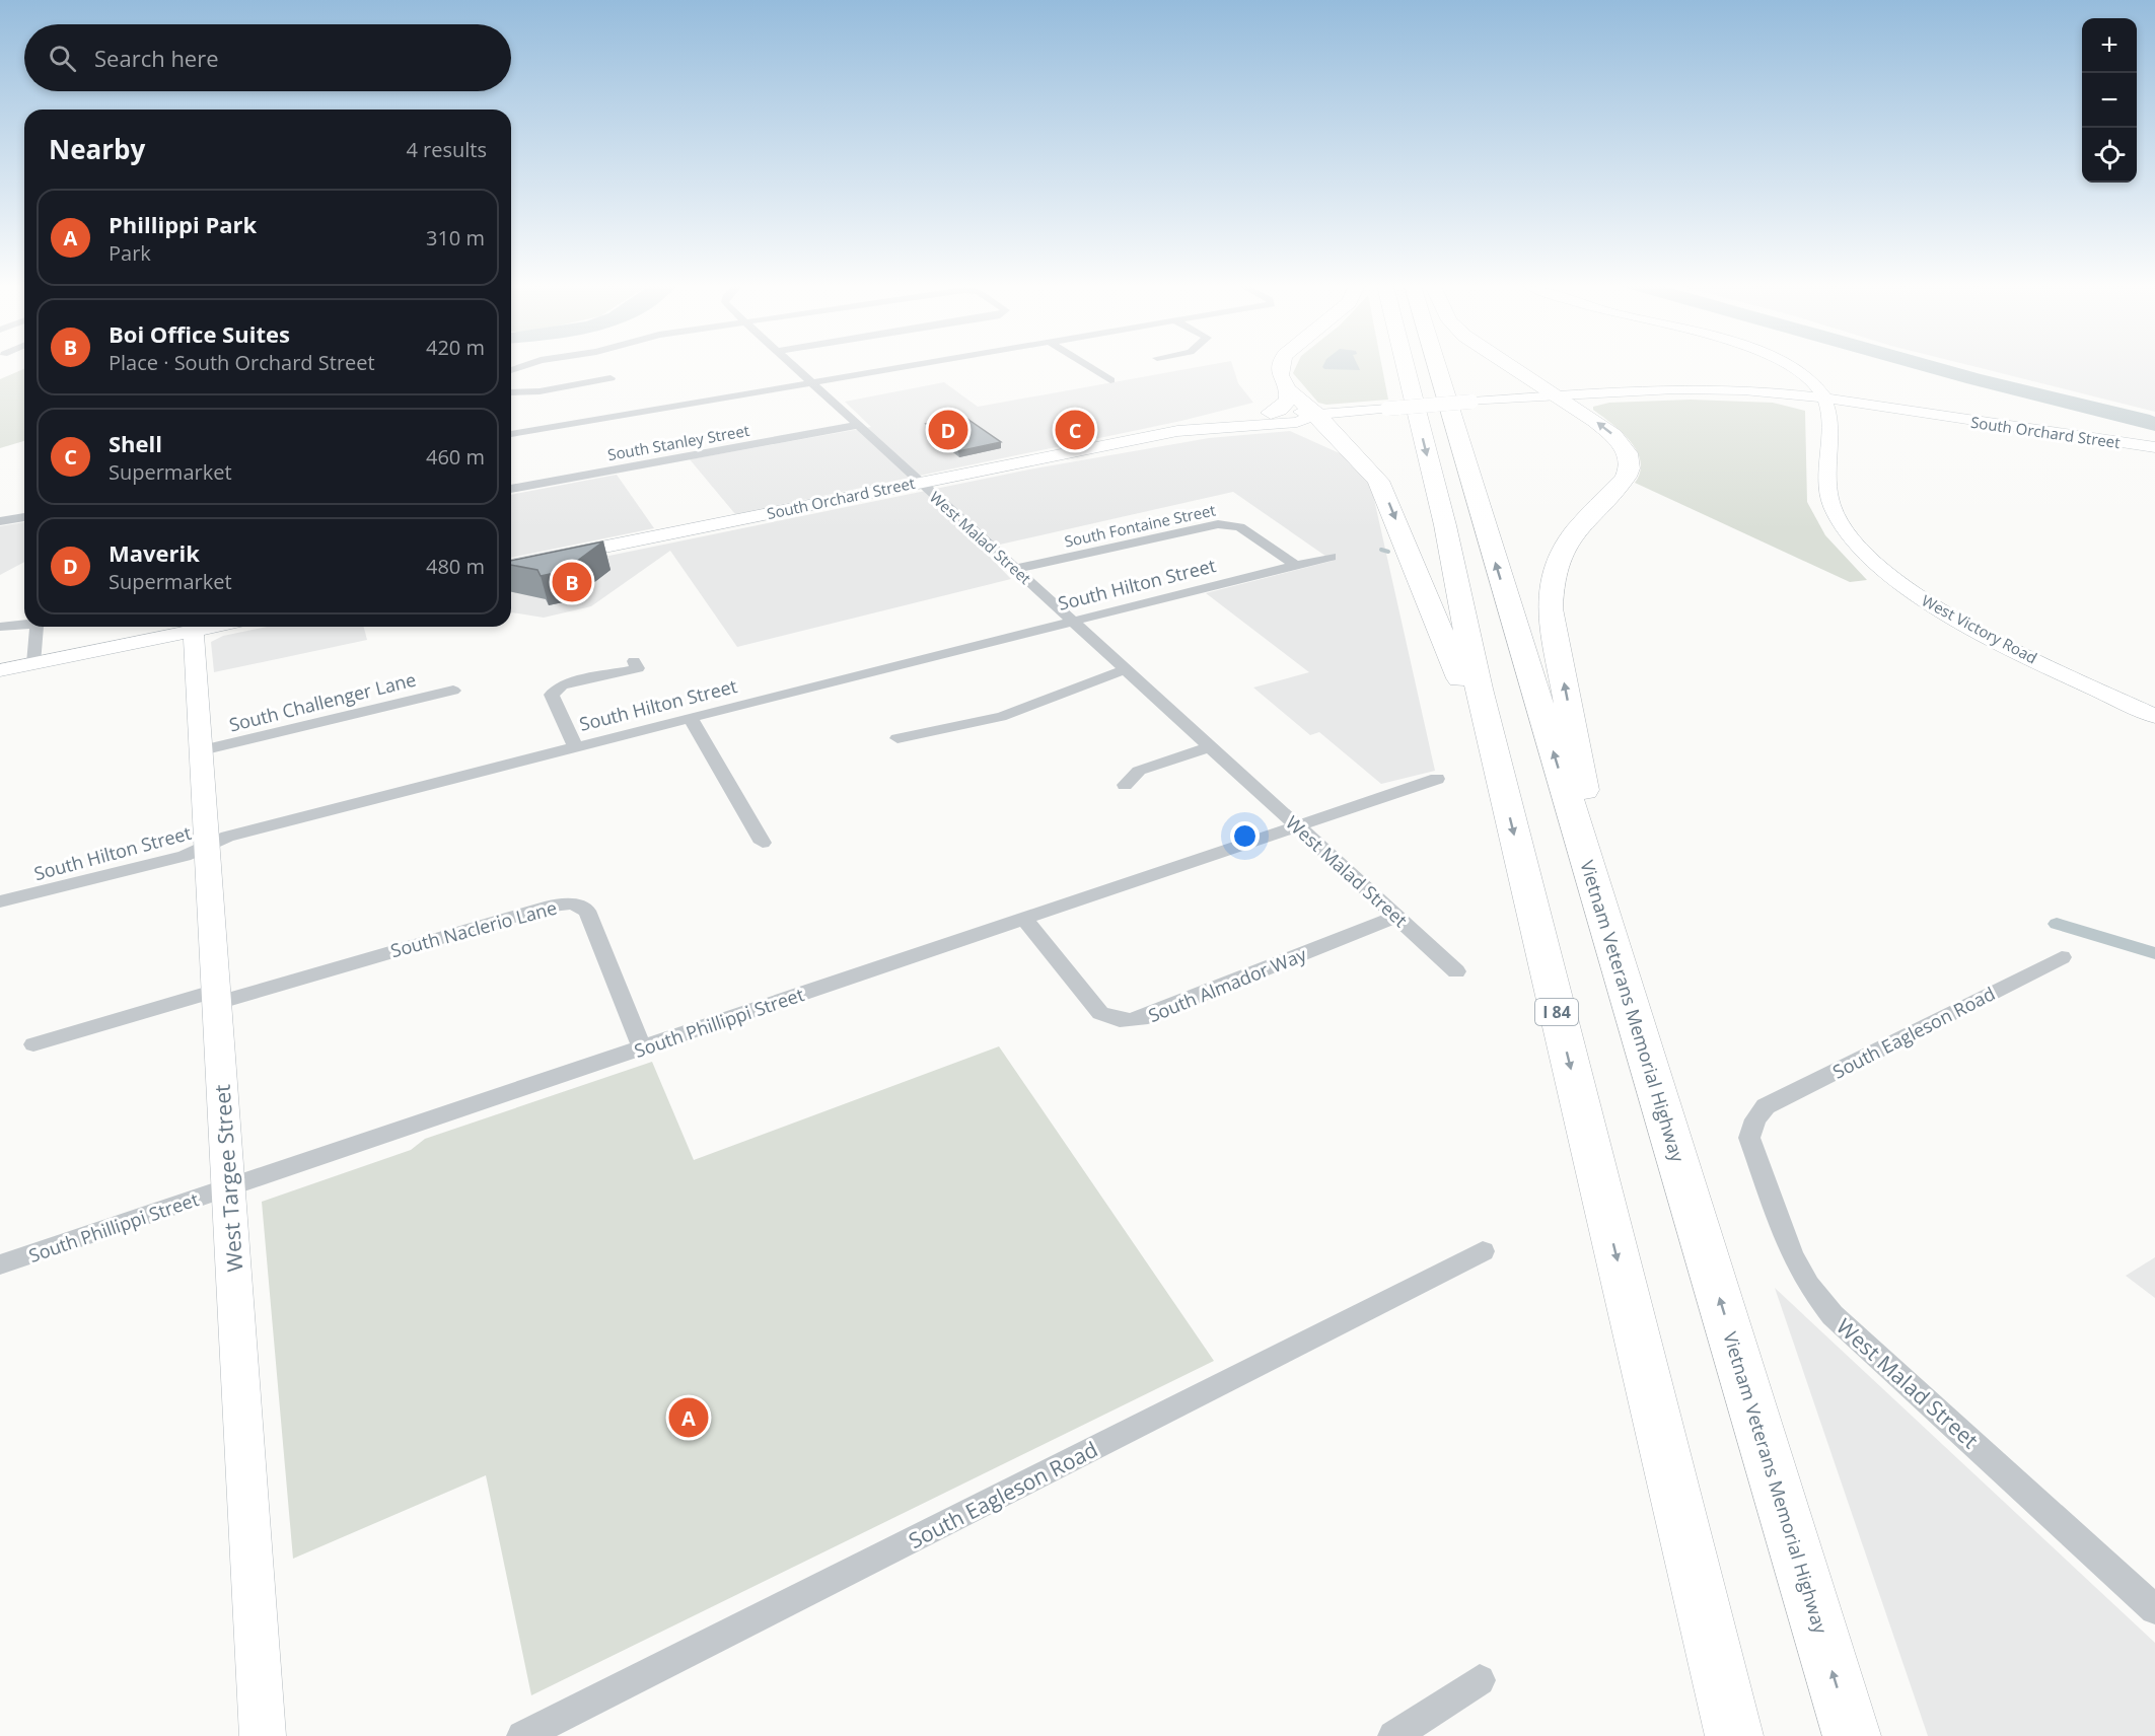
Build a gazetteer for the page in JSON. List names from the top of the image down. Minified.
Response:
{"streets":{"highway":["Vietnam Veterans Memorial Highway","I 84"],"main road":["South Orchard Street","West Victory Road","West Targee Street"],"street":["South Stanley Street","South Fontaine Street","West Malad Street","South Hilton Street","South Challenger Lane","South Naclerio Lane","South Almador Way","South Phillippi Street","South Eagleson Road"]},"crossings":[["South Orchard Street","West Malad Street"],["South Orchard Street","West Victory Road"],["South Stanley Street","West Malad Street"],["South Fontaine Street","West Malad Street"],["South Fontaine Street","South Hilton Street"],["West Malad Street","South Hilton Street"],["West Malad Street","South Almador Way"],["West Malad Street","South Phillippi Street"],["West Malad Street","South Eagleson Road"],["South Hilton Street","West Targee Street"],["South Challenger Lane","West Targee Street"],["South Naclerio Lane","South Phillippi Street"],["South Naclerio Lane","West Targee Street"],["South Almador Way","South Phillippi Street"],["South Phillippi Street","West Targee Street"]],"page":{"map_buttons":["+","−"],"search":"Search here","heading":["Nearby","4 results"],"list":[{"mark":"A","name":"Phillippi Park","note":"Park","value":"310 m"},{"mark":"B","name":"Boi Office Suites","note":"Place · South Orchard Street","value":"420 m"},{"mark":"C","name":"Shell","note":"Supermarket","value":"460 m"},{"mark":"D","name":"Maverik","note":"Supermarket","value":"480 m"}],"pins":["C","D","B","A"]}}
